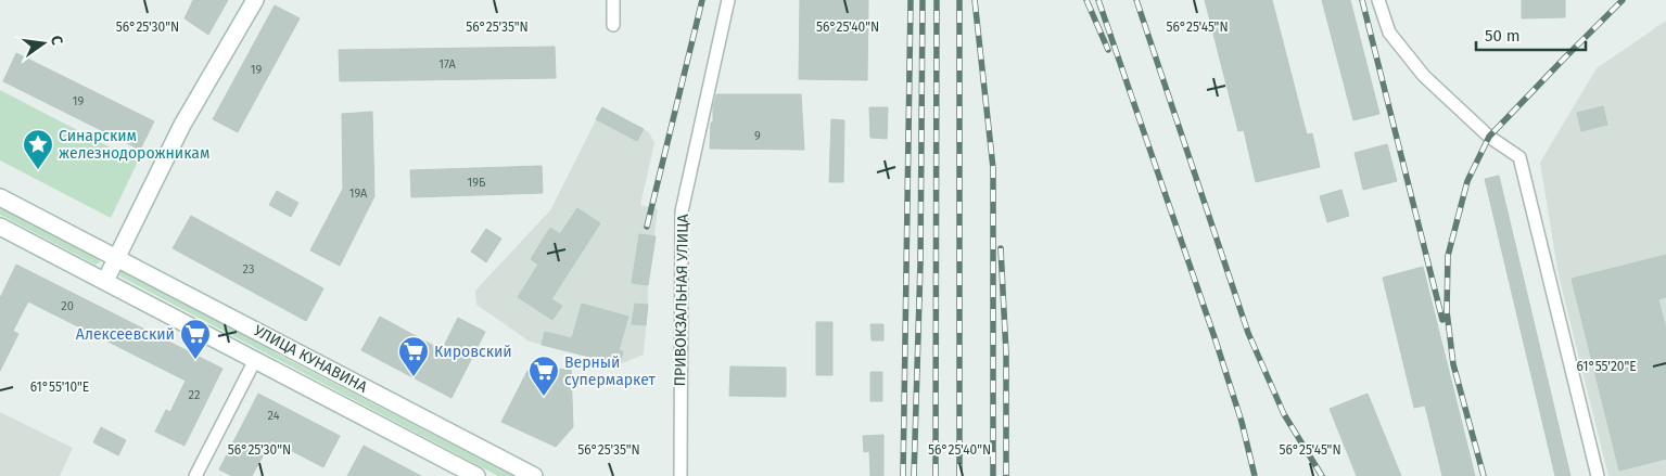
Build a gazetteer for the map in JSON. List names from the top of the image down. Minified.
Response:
{"streets":{"street":["ПРИВОКЗАЛЬНАЯ УЛИЦА","УЛИЦА КУНАВИНА"]},"places":{"place":["Синарским железнодорожникам"],"supermarket":["Алексеевский","Кировский","Верный супермаркет"]},"house_numbers":["17А","19","19","9","19Б","19А","23","20","22","24"],"scale_bar":"50 m","north":"right","coordinates":["56°25'30\"N","56°25'35\"N","56°25'40\"N","56°25'45\"N","61°55'20\"E","61°55'10\"E"]}
